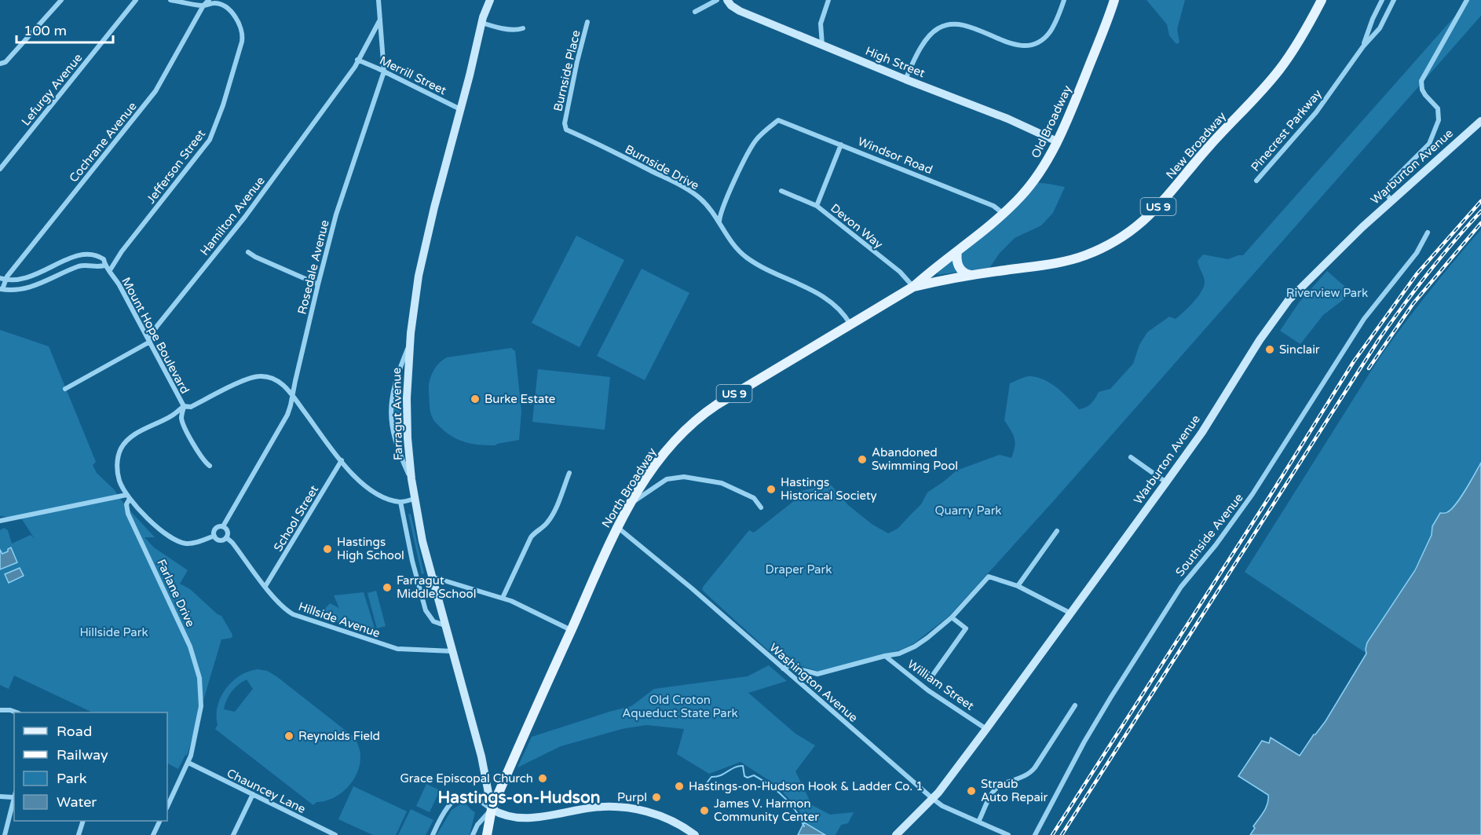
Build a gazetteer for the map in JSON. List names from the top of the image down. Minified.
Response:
{"streets":{"main road":["Old Broadway","New Broadway","US 9","North Broadway"],"street":["High Street","Burnside Place","Merrill Street","Lefurgy Avenue","Pinecrest Parkway","Cochrane Avenue","Windsor Road","Jefferson Street","Warburton Avenue","Burnside Drive","Hamilton Avenue","Devon Way","Rosedale Avenue","Mount Hope Boulevard","Farragut Avenue","School Street","Southside Avenue","Farlane Drive","Hillside Avenue","Washington Avenue","William Street","Chauncey Lane"]},"crossings":[["High Street","Old Broadway"],["Burnside Place","Burnside Drive"],["Merrill Street","Hamilton Avenue"],["Merrill Street","Rosedale Avenue"],["Merrill Street","Farragut Avenue"],["Old Broadway","New Broadway"],["Old Broadway","Windsor Road"],["Old Broadway","Devon Way"],["Old Broadway","North Broadway"],["Cochrane Avenue","Jefferson Street"],["Cochrane Avenue","Mount Hope Boulevard"],["New Broadway","Devon Way"],["New Broadway","North Broadway"],["Windsor Road","Burnside Drive"],["Jefferson Street","Mount Hope Boulevard"],["Warburton Avenue","Washington Avenue"],["Warburton Avenue","William Street"],["Burnside Drive","North Broadway"],["US 9","Farragut Avenue"],["US 9","North Broadway"],["Hamilton Avenue","Rosedale Avenue"],["Hamilton Avenue","Mount Hope Boulevard"],["Devon Way","North Broadway"],["Rosedale Avenue","Mount Hope Boulevard"],["Rosedale Avenue","Hillside Avenue"],["Mount Hope Boulevard","School Street"],["Mount Hope Boulevard","Farlane Drive"],["Farragut Avenue","North Broadway"],["Farragut Avenue","Hillside Avenue"],["North Broadway","Washington Avenue"],["School Street","Hillside Avenue"],["Farlane Drive","Chauncey Lane"]],"districts":["Hastings-on-Hudson"],"parks":["Riverview Park","Quarry Park","Draper Park","Hillside Park","Old Croton Aqueduct State Park"],"places":["Sinclair","Burke Estate","Abandoned Swimming Pool","Hastings Historical Society","Hastings High School","Farragut Middle School","Reynolds Field","Grace Episcopal Church","Hastings-on-Hudson Hook & Ladder Co. 1","Straub Auto Repair","Purpl","James V. Harmon Community Center"],"legend":["Road","Railway","Park","Water"],"scale_bar":"100 m"}
